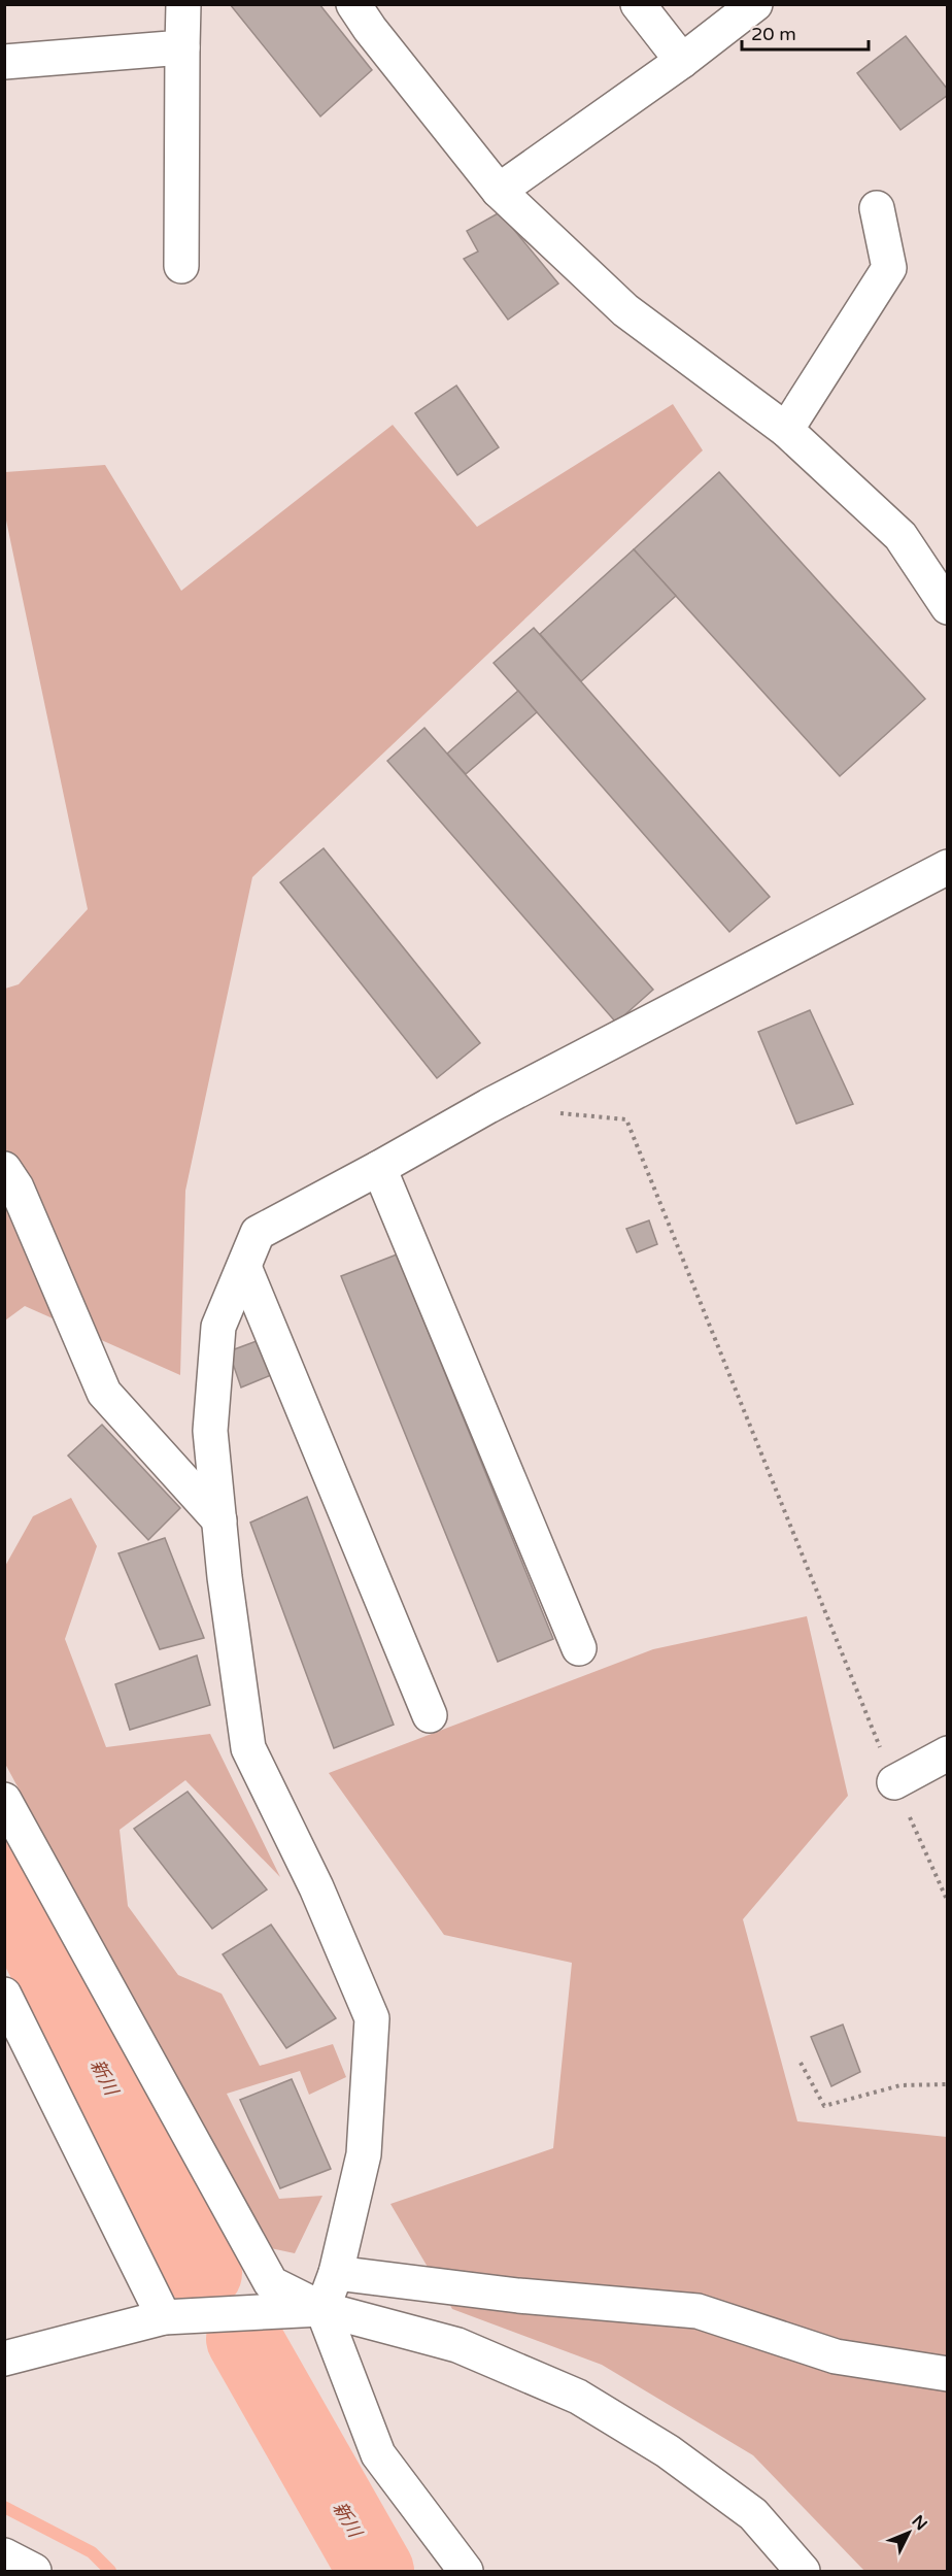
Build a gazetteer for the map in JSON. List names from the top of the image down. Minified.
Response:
{"water":["新川"],"scale_bar":"20 m","north":"top right"}
